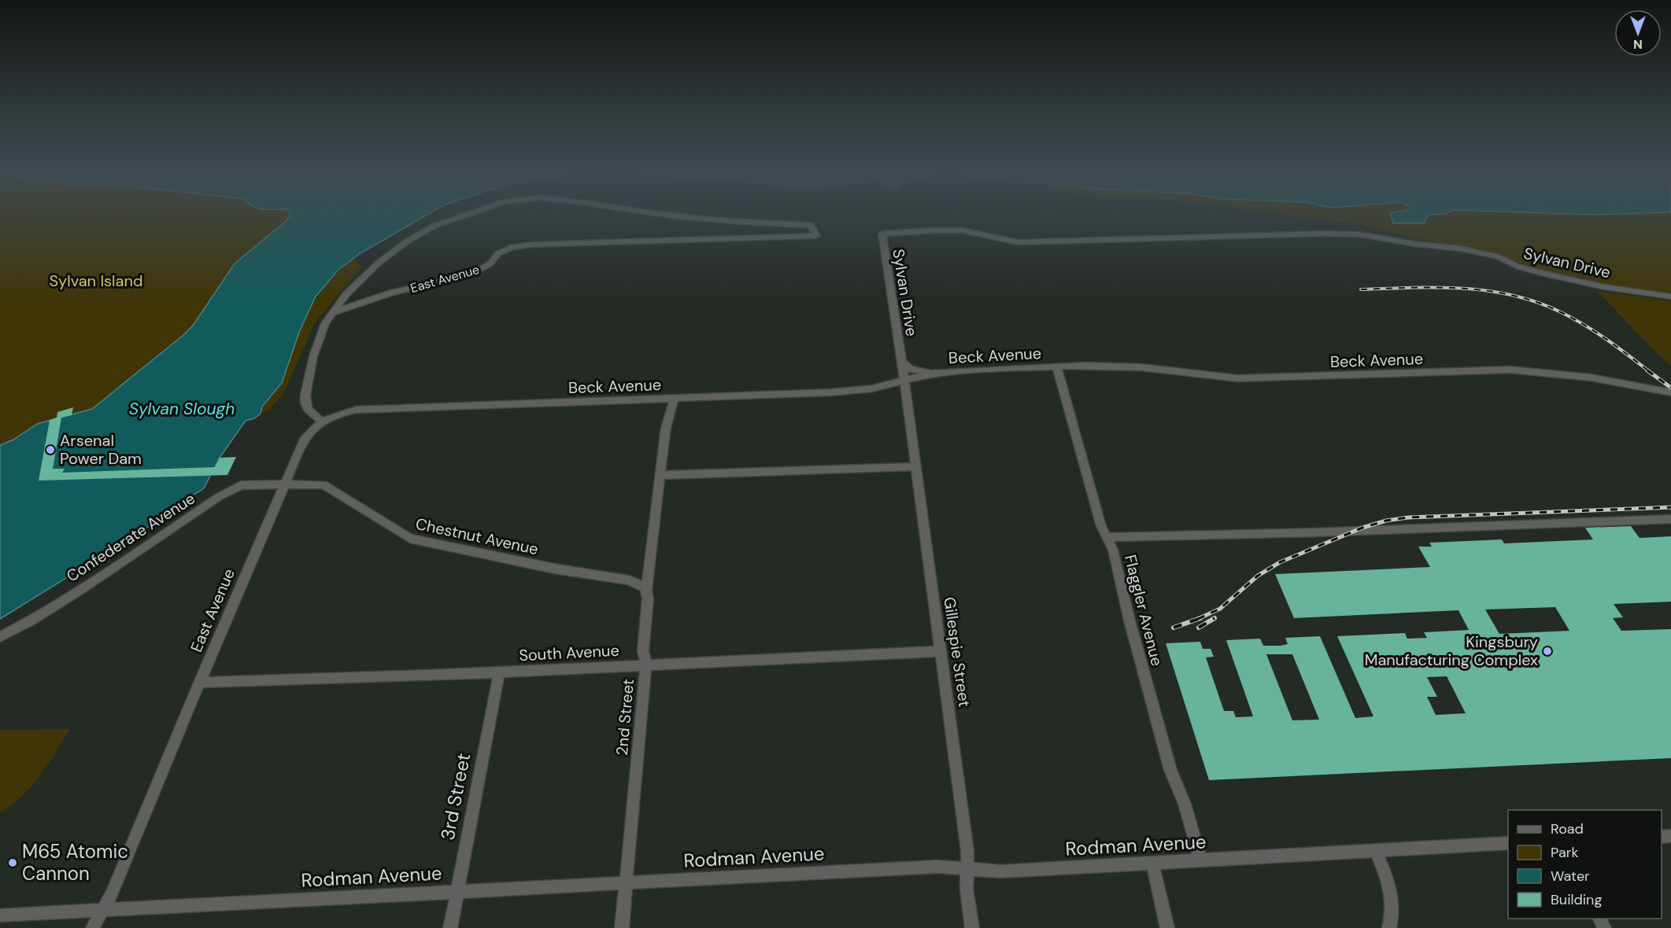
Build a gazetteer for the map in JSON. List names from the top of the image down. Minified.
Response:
{"streets":{"street":["Sylvan Drive","East Avenue","Beck Avenue","Chestnut Avenue","Confederate Avenue","Flaggler Avenue","Gillespie Street","South Avenue","2nd Street","3rd Street","Rodman Avenue"]},"crossings":[["Sylvan Drive","Beck Avenue"],["Sylvan Drive","Gillespie Street"],["East Avenue","Beck Avenue"],["East Avenue","Chestnut Avenue"],["East Avenue","Confederate Avenue"],["East Avenue","South Avenue"],["East Avenue","Rodman Avenue"],["Beck Avenue","Flaggler Avenue"],["Beck Avenue","Gillespie Street"],["Beck Avenue","2nd Street"],["Chestnut Avenue","Confederate Avenue"],["Chestnut Avenue","2nd Street"],["Flaggler Avenue","Rodman Avenue"],["Gillespie Street","South Avenue"],["Gillespie Street","Rodman Avenue"],["South Avenue","2nd Street"],["South Avenue","3rd Street"],["2nd Street","Rodman Avenue"],["3rd Street","Rodman Avenue"]],"water":["Sylvan Slough"],"parks":["Sylvan Island"],"places":["Arsenal Power Dam","Kingsbury Manufacturing Complex","M65 Atomic Cannon"],"legend":["Road","Park","Water","Building"],"north":"bottom"}
